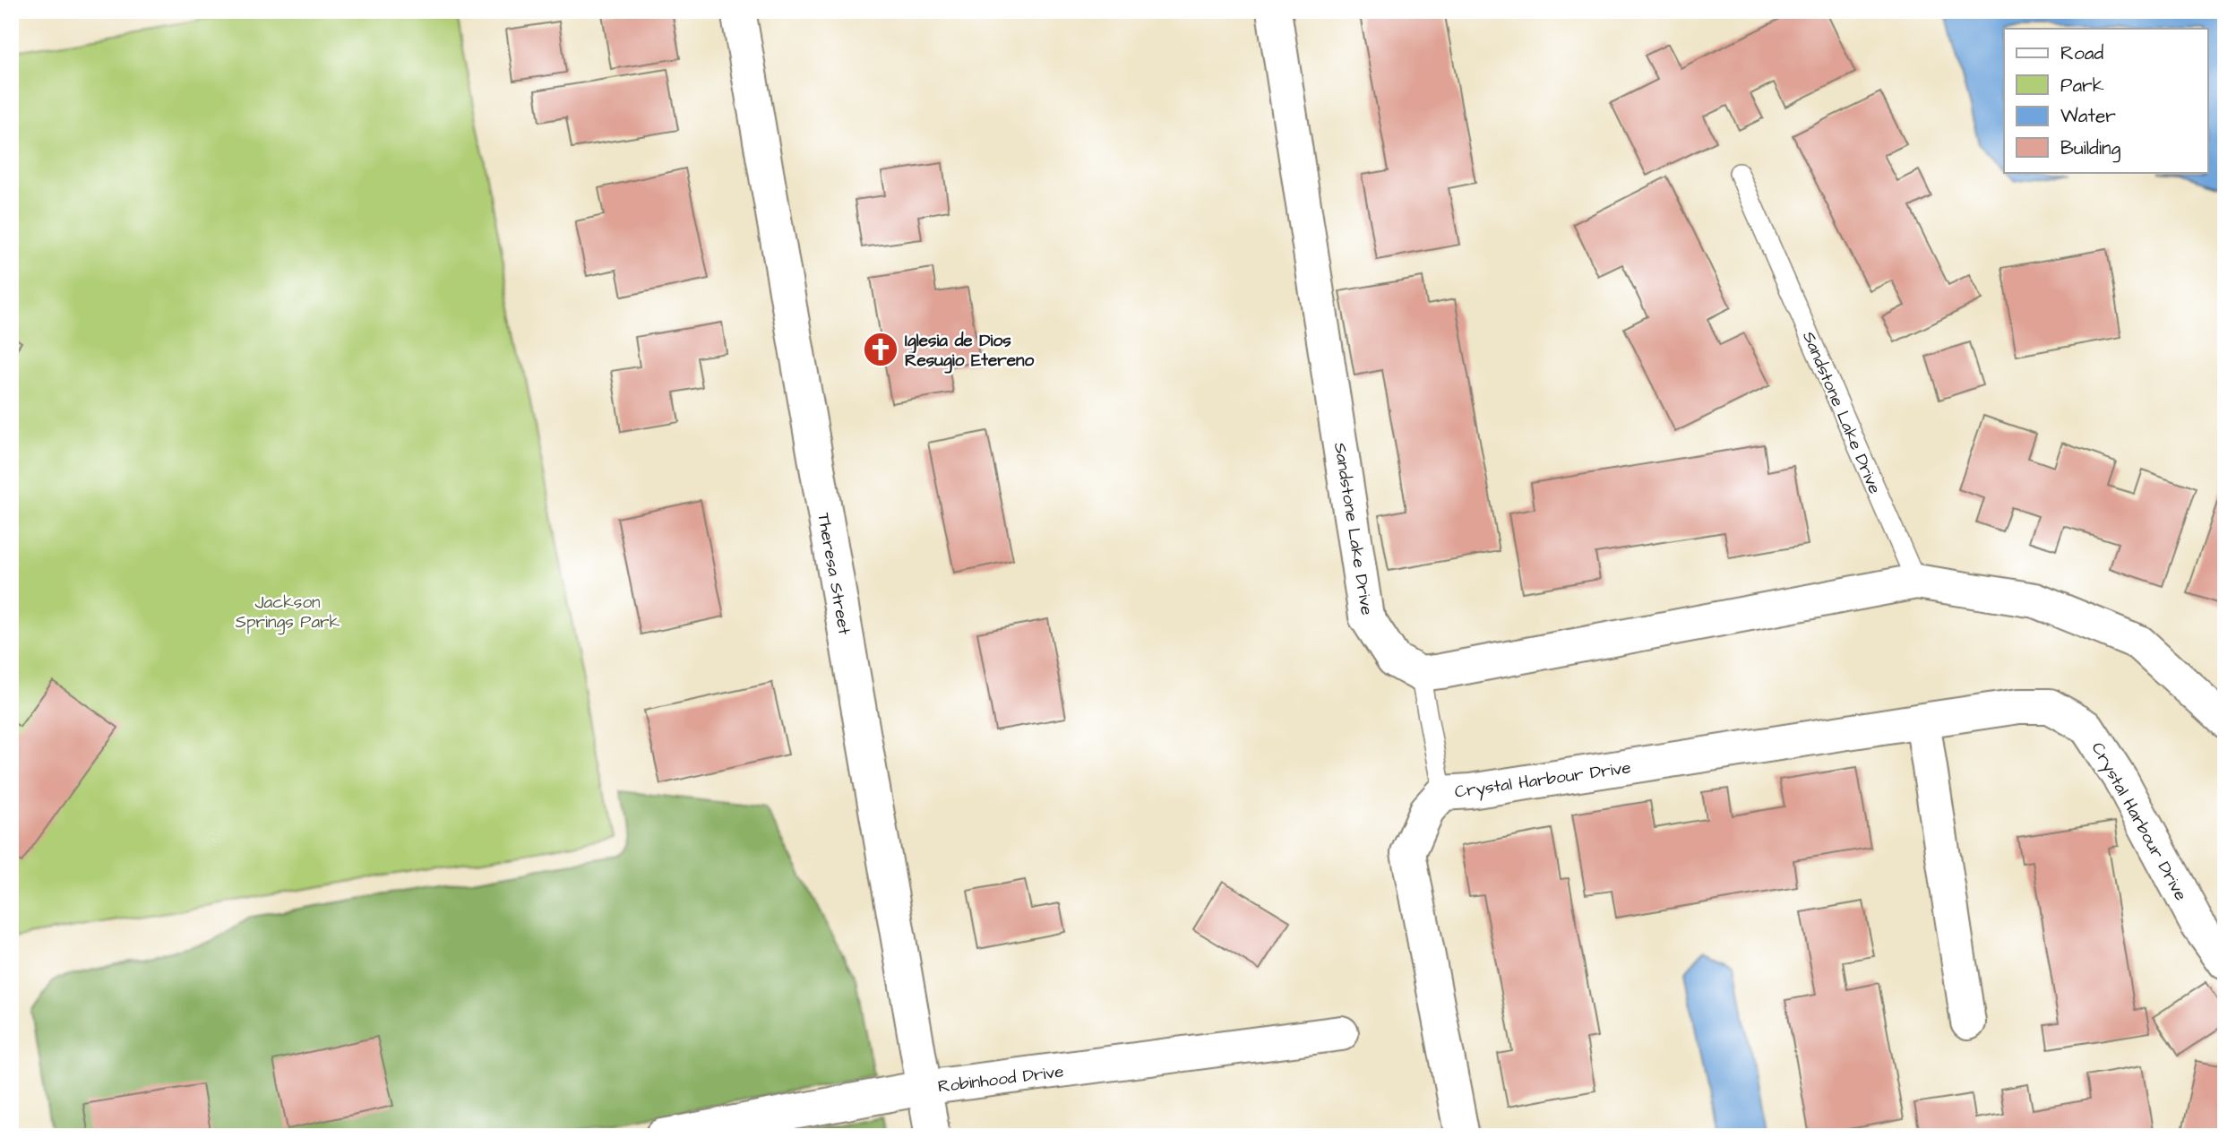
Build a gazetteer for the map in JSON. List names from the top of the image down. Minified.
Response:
{"streets":{"street":["Sandstone Lake Drive","Theresa Street","Crystal Harbour Drive","Robinhood Drive"]},"crossings":[["Theresa Street","Robinhood Drive"]],"parks":["Jackson Springs Park"],"places":{"church":["Iglesia de Dios Resugio Etereno"]},"legend":["Road","Park","Water","Building"]}
